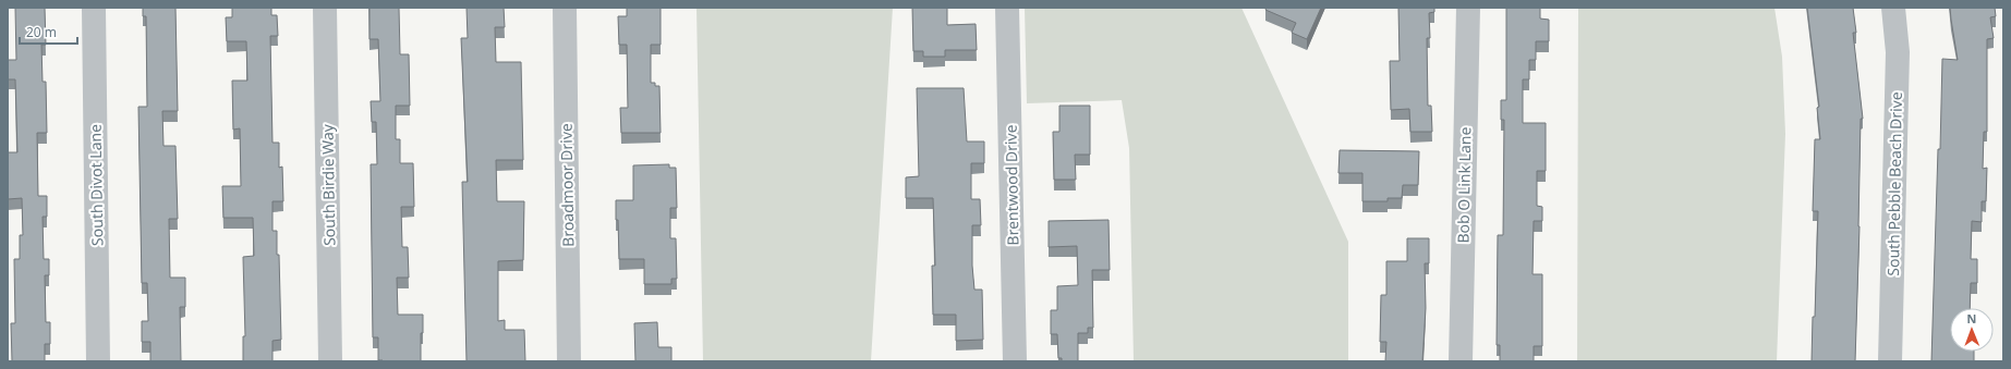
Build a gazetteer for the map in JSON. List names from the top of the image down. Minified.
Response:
{"streets":{"street":["South Pebble Beach Drive","South Divot Lane","South Birdie Way","Broadmoor Drive","Brentwood Drive","Bob O Link Lane"]},"scale_bar":"20 m","north":"top"}
